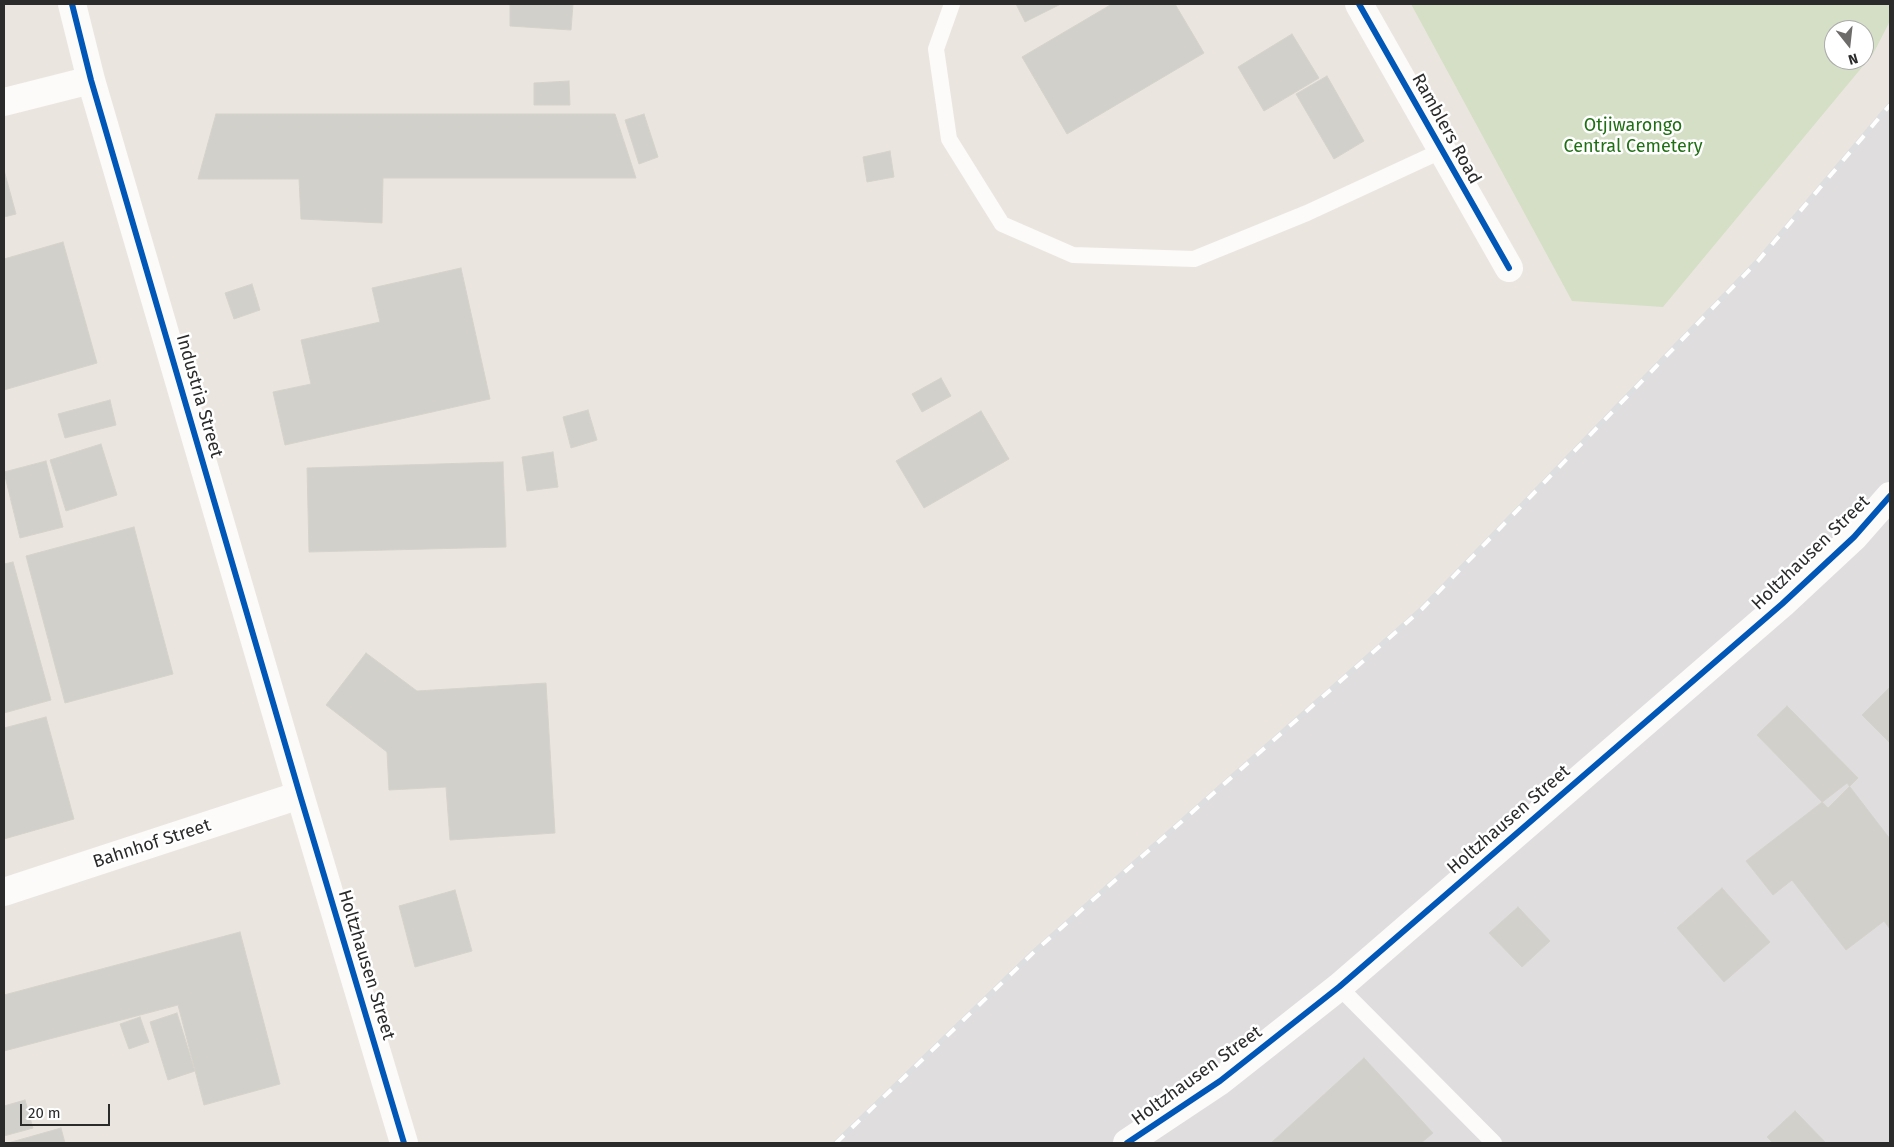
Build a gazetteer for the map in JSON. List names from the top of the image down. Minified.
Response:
{"streets":{"street":["Ramblers Road","Industria Street","Holtzhausen Street","Bahnhof Street"]},"crossings":[["Industria Street","Holtzhausen Street"],["Industria Street","Bahnhof Street"],["Holtzhausen Street","Bahnhof Street"]],"parks":["Otjiwarongo Central Cemetery"],"scale_bar":"20 m","north":"bottom"}
